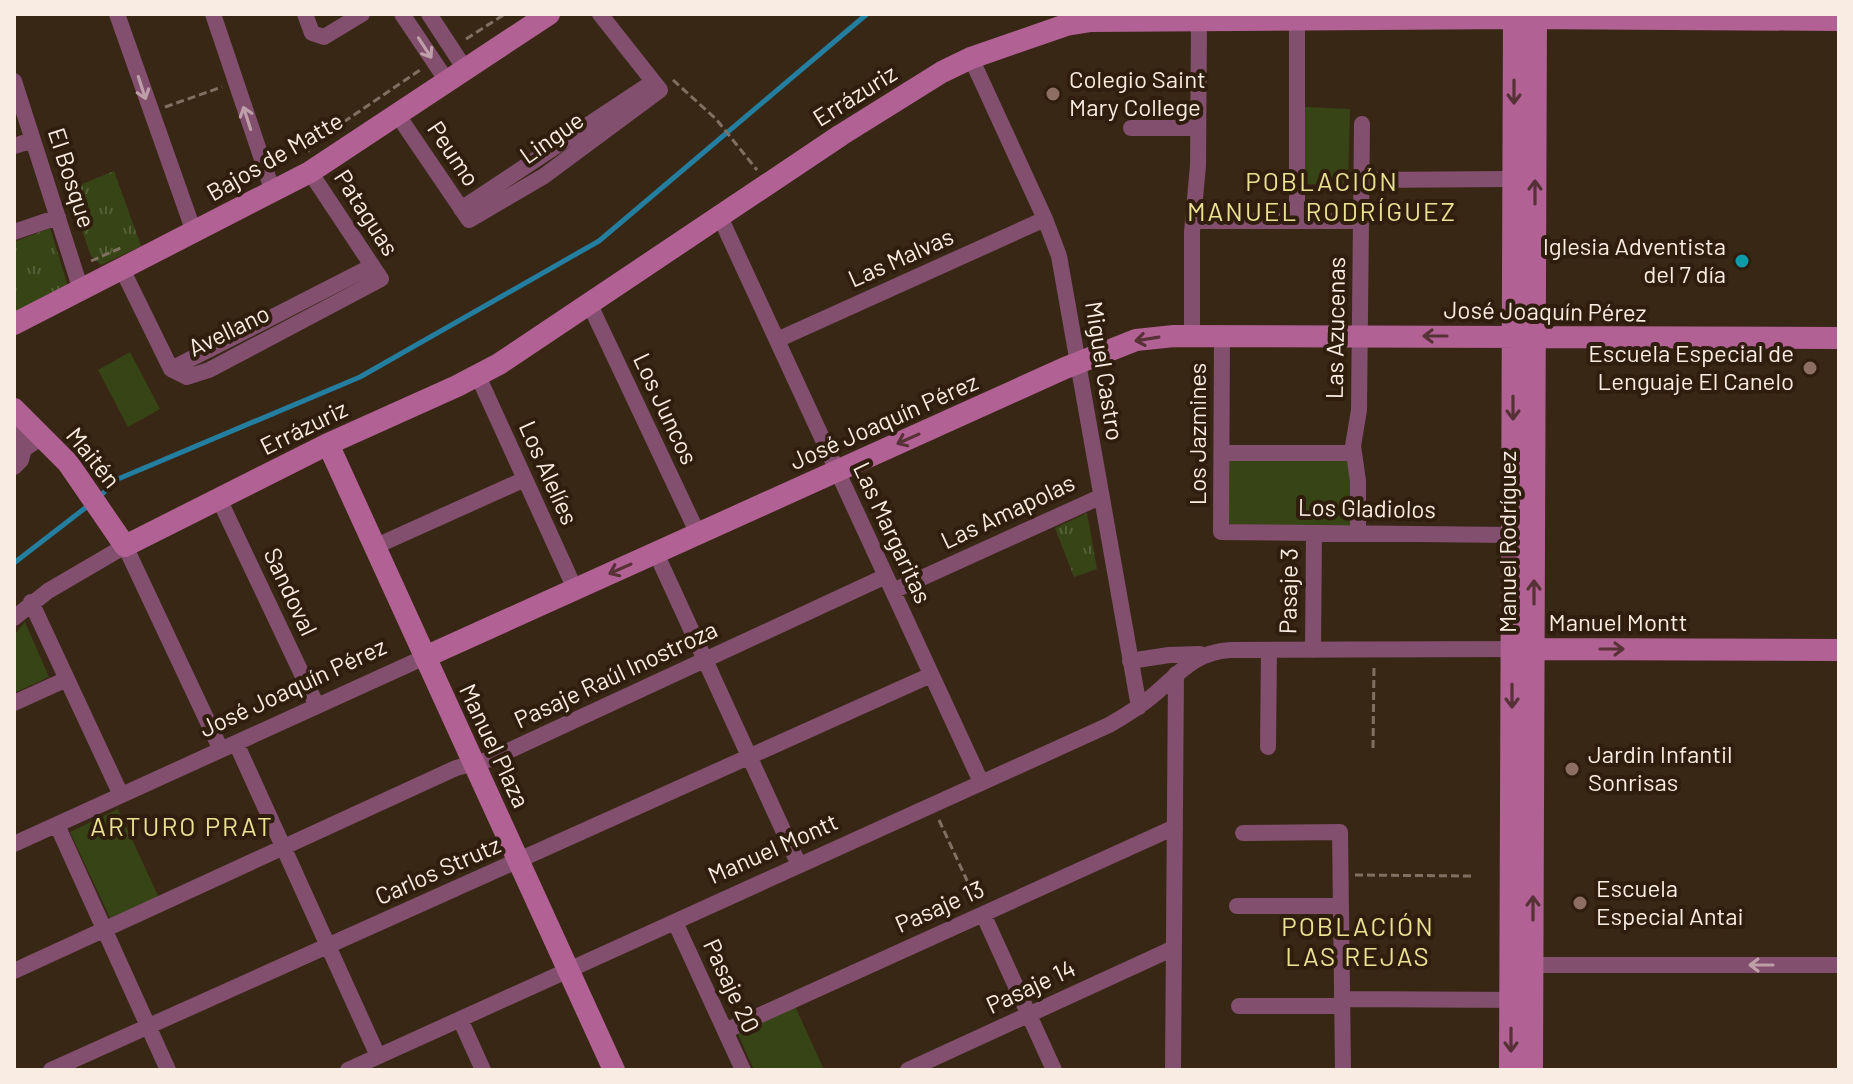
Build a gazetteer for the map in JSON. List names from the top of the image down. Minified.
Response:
{"streets":{"street":["Errázuriz","Lingue","Peumo","Bajos de Matte","El Bosque","Pataguas","Las Malvas","José Joaquín Pérez","Las Azucenas","Avellano","Miguel Castro","Los Juncos","Los Jazmines","Maitén","Los Alelíes","Los Gladiolos","Las Amapolas","Las Margaritas","Manuel Rodríguez","Pasaje 3","Sandoval","Manuel Montt","Pasaje Raúl Inostroza","Manuel Plaza","Carlos Strutz","Pasaje 13","Pasaje 20","Pasaje 14"]},"crossings":[["Errázuriz","Miguel Castro"],["Errázuriz","Los Juncos"],["Errázuriz","Maitén"],["Errázuriz","Los Alelíes"],["Errázuriz","Las Margaritas"],["Errázuriz","Manuel Rodríguez"],["Errázuriz","Sandoval"],["Errázuriz","Manuel Plaza"],["Lingue","Peumo"],["Peumo","Bajos de Matte"],["Bajos de Matte","El Bosque"],["Bajos de Matte","Pataguas"],["Bajos de Matte","Avellano"],["Pataguas","Avellano"],["Las Malvas","Miguel Castro"],["Las Malvas","Las Margaritas"],["José Joaquín Pérez","Las Azucenas"],["José Joaquín Pérez","Miguel Castro"],["José Joaquín Pérez","Los Juncos"],["José Joaquín Pérez","Los Jazmines"],["José Joaquín Pérez","Los Alelíes"],["José Joaquín Pérez","Las Margaritas"],["José Joaquín Pérez","Manuel Rodríguez"],["José Joaquín Pérez","Sandoval"],["José Joaquín Pérez","Manuel Plaza"],["Las Azucenas","Los Gladiolos"],["Miguel Castro","Las Amapolas"],["Miguel Castro","Manuel Montt"],["Los Jazmines","Los Gladiolos"],["Los Gladiolos","Manuel Rodríguez"],["Los Gladiolos","Pasaje 3"],["Las Amapolas","Las Margaritas"],["Las Amapolas","Pasaje Raúl Inostroza"],["Las Margaritas","Manuel Montt"],["Las Margaritas","Pasaje Raúl Inostroza"],["Las Margaritas","Carlos Strutz"],["Manuel Rodríguez","Manuel Montt"],["Pasaje 3","Manuel Montt"],["Manuel Montt","Manuel Plaza"],["Manuel Montt","Pasaje 20"],["Pasaje Raúl Inostroza","Manuel Plaza"],["Manuel Plaza","Carlos Strutz"],["Pasaje 13","Pasaje 20"]],"districts":["POBLACIÓN MANUEL RODRÍGUEZ","ARTURO PRAT","POBLACIÓN LAS REJAS"],"places":["Colegio Saint Mary College","Iglesia Adventista del 7 día","Escuela Especial de Lenguaje El Canelo","Jardin Infantil Sonrisas","Escuela Especial Antai"]}
